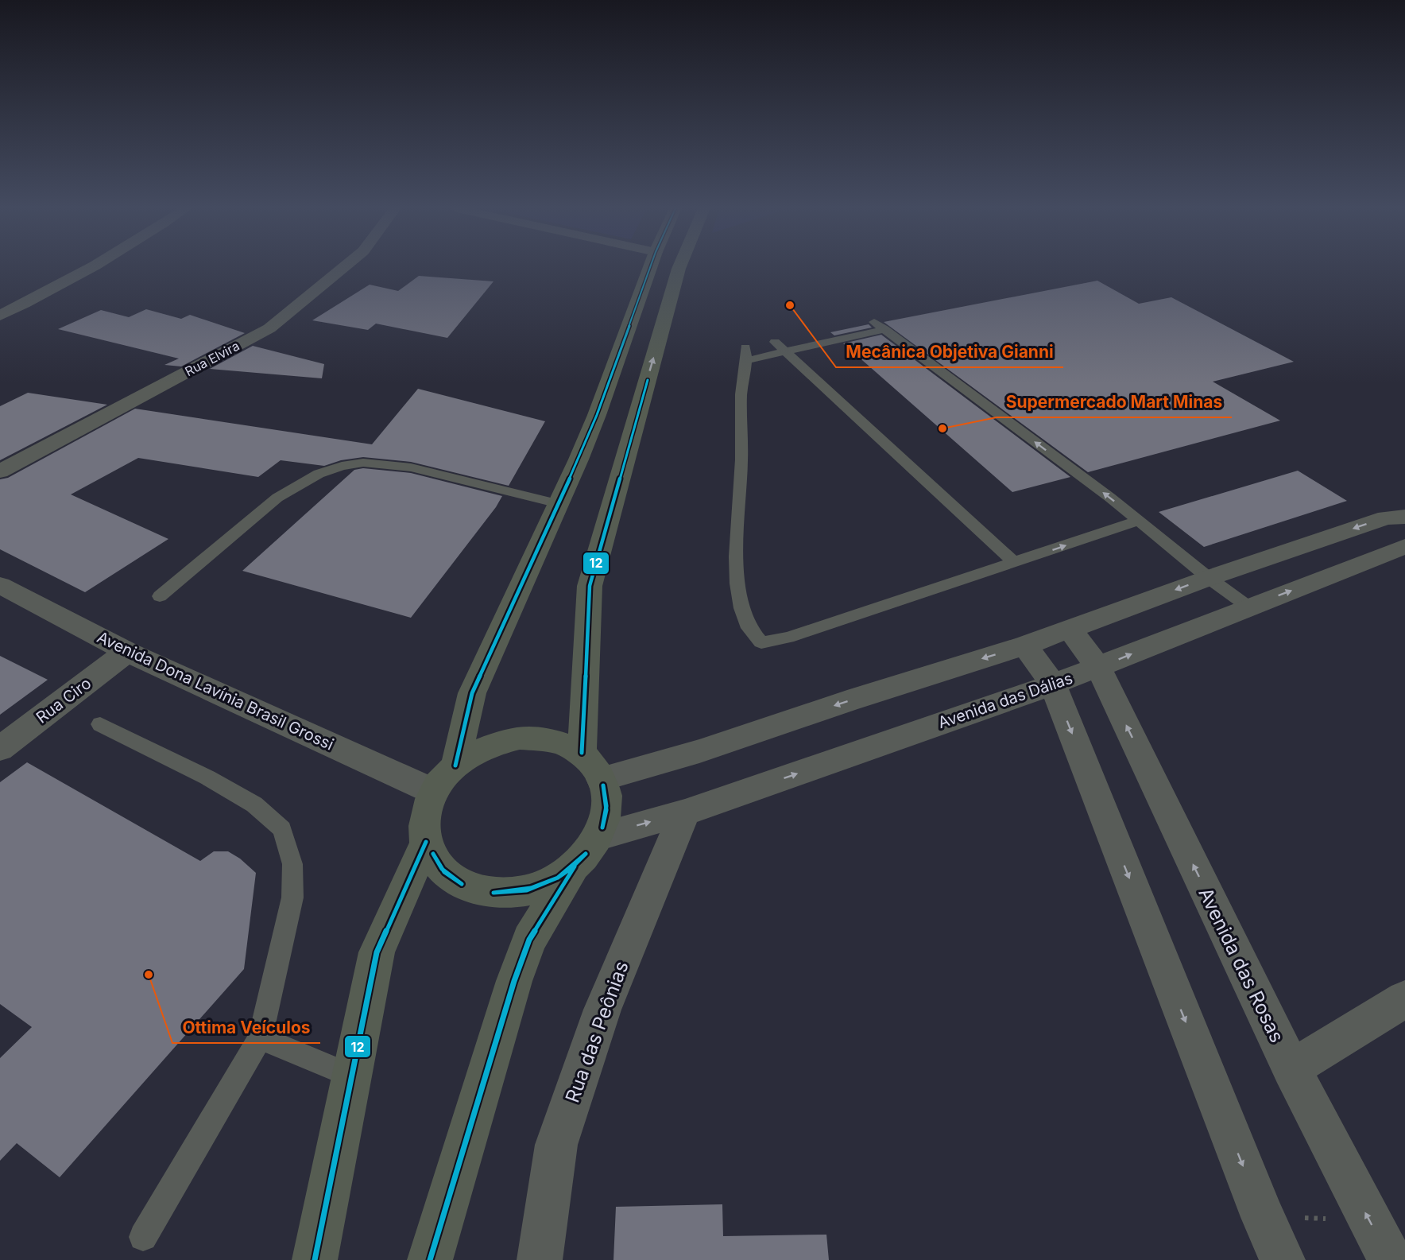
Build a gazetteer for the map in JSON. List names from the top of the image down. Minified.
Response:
{"streets":{"street":["Rua Elvira","Avenida Dona Lavínia Brasil Grossi","Rua Ciro","Avenida das Dálias","Avenida das Rosas","Rua das Peônias"]},"crossings":[["Avenida Dona Lavínia Brasil Grossi","Rua Ciro"],["Avenida Dona Lavínia Brasil Grossi","Avenida das Dálias"],["Avenida das Dálias","Avenida das Rosas"],["Avenida das Dálias","Rua das Peônias"]],"places":["Mecânica Objetiva Gianni","Supermercado Mart Minas","Ottima Veículos"],"lines":["transit line 12"]}
